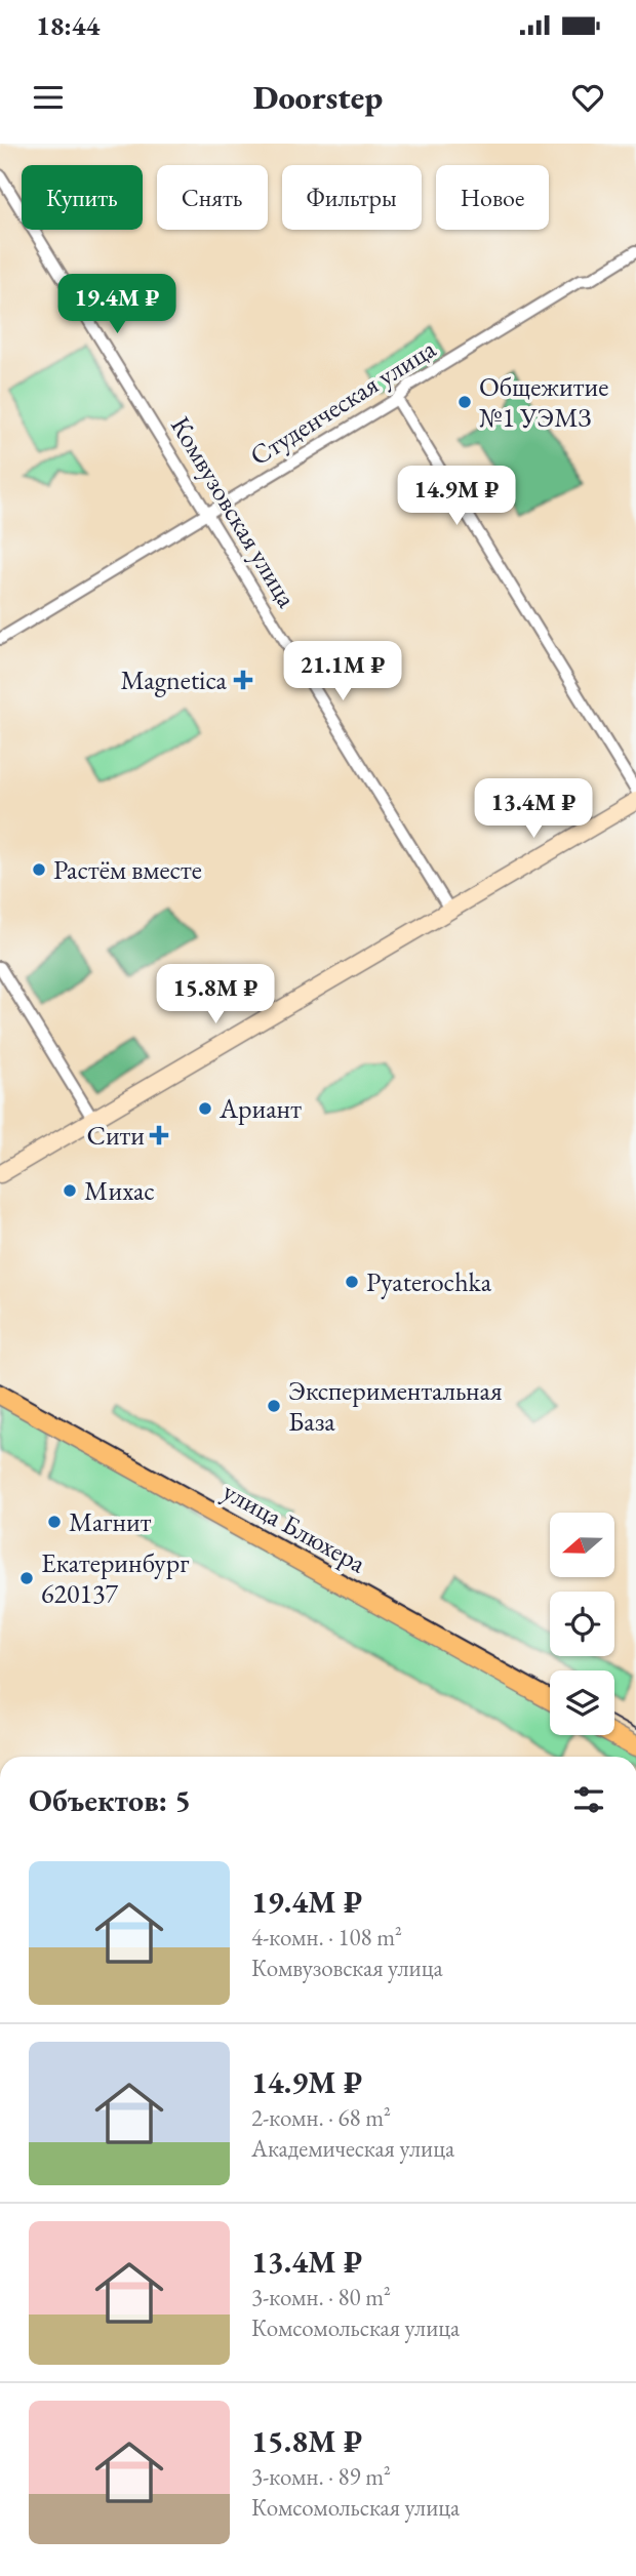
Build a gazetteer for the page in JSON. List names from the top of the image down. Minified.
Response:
{"streets":{"main road":["улица Блюхера"],"street":["Студенческая улица","Комвузовская улица"]},"crossings":[["Студенческая улица","Комвузовская улица"]],"places":{"other":["Общежитие №1 УЭМЗ","Растём вместе","Ариант","Михас","Pyaterochka","Экспериментальная База","Магнит","Екатеринбург 620137"],"health":["Magnetica","Сити"]},"north":"left","page":{"status":"18:44","header":"Doorstep","chip":["Купить","Снять","Фильтры","Новое"],"price":["19.4M ₽","14.9M ₽","21.1M ₽","13.4M ₽","15.8M ₽"],"heading":"Объектов: 5","list":[{"name":"19.4M ₽","note":"4-комн. · 108 m² · Комвузовская улица"},{"name":"14.9M ₽","note":"2-комн. · 68 m² · Академическая улица"},{"name":"13.4M ₽","note":"3-комн. · 80 m² · Комсомольская улица"},{"name":"15.8M ₽","note":"3-комн. · 89 m² · Комсомольская улица"}]}}
